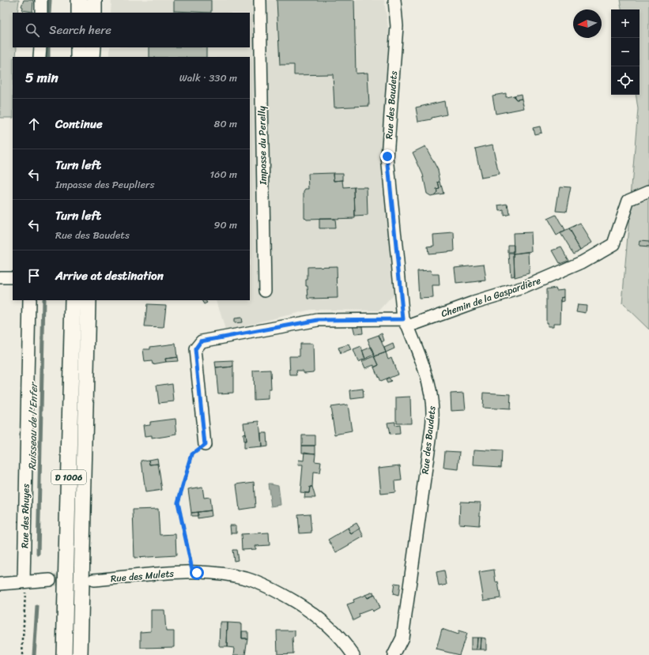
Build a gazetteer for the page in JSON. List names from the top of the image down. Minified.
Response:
{"streets":{"main road":["D 1006"],"street":["Rue des Baudets","Impasse du Perelly","Chemin de la Gaspardière","Rue des Rhuyes","Rue des Mulets"]},"crossings":[["Rue des Baudets","Chemin de la Gaspardière"]],"water":["Ruisseau de l'Enfer"],"north":"left","page":{"map_buttons":["+","−"],"search":"Search here","heading":["5 min","Walk · 330 m"],"list":[["Continue","80 m"],["Turn left","Impasse des Peupliers","160 m"],["Turn left","Rue des Baudets","90 m"],"Arrive at destination"]}}
